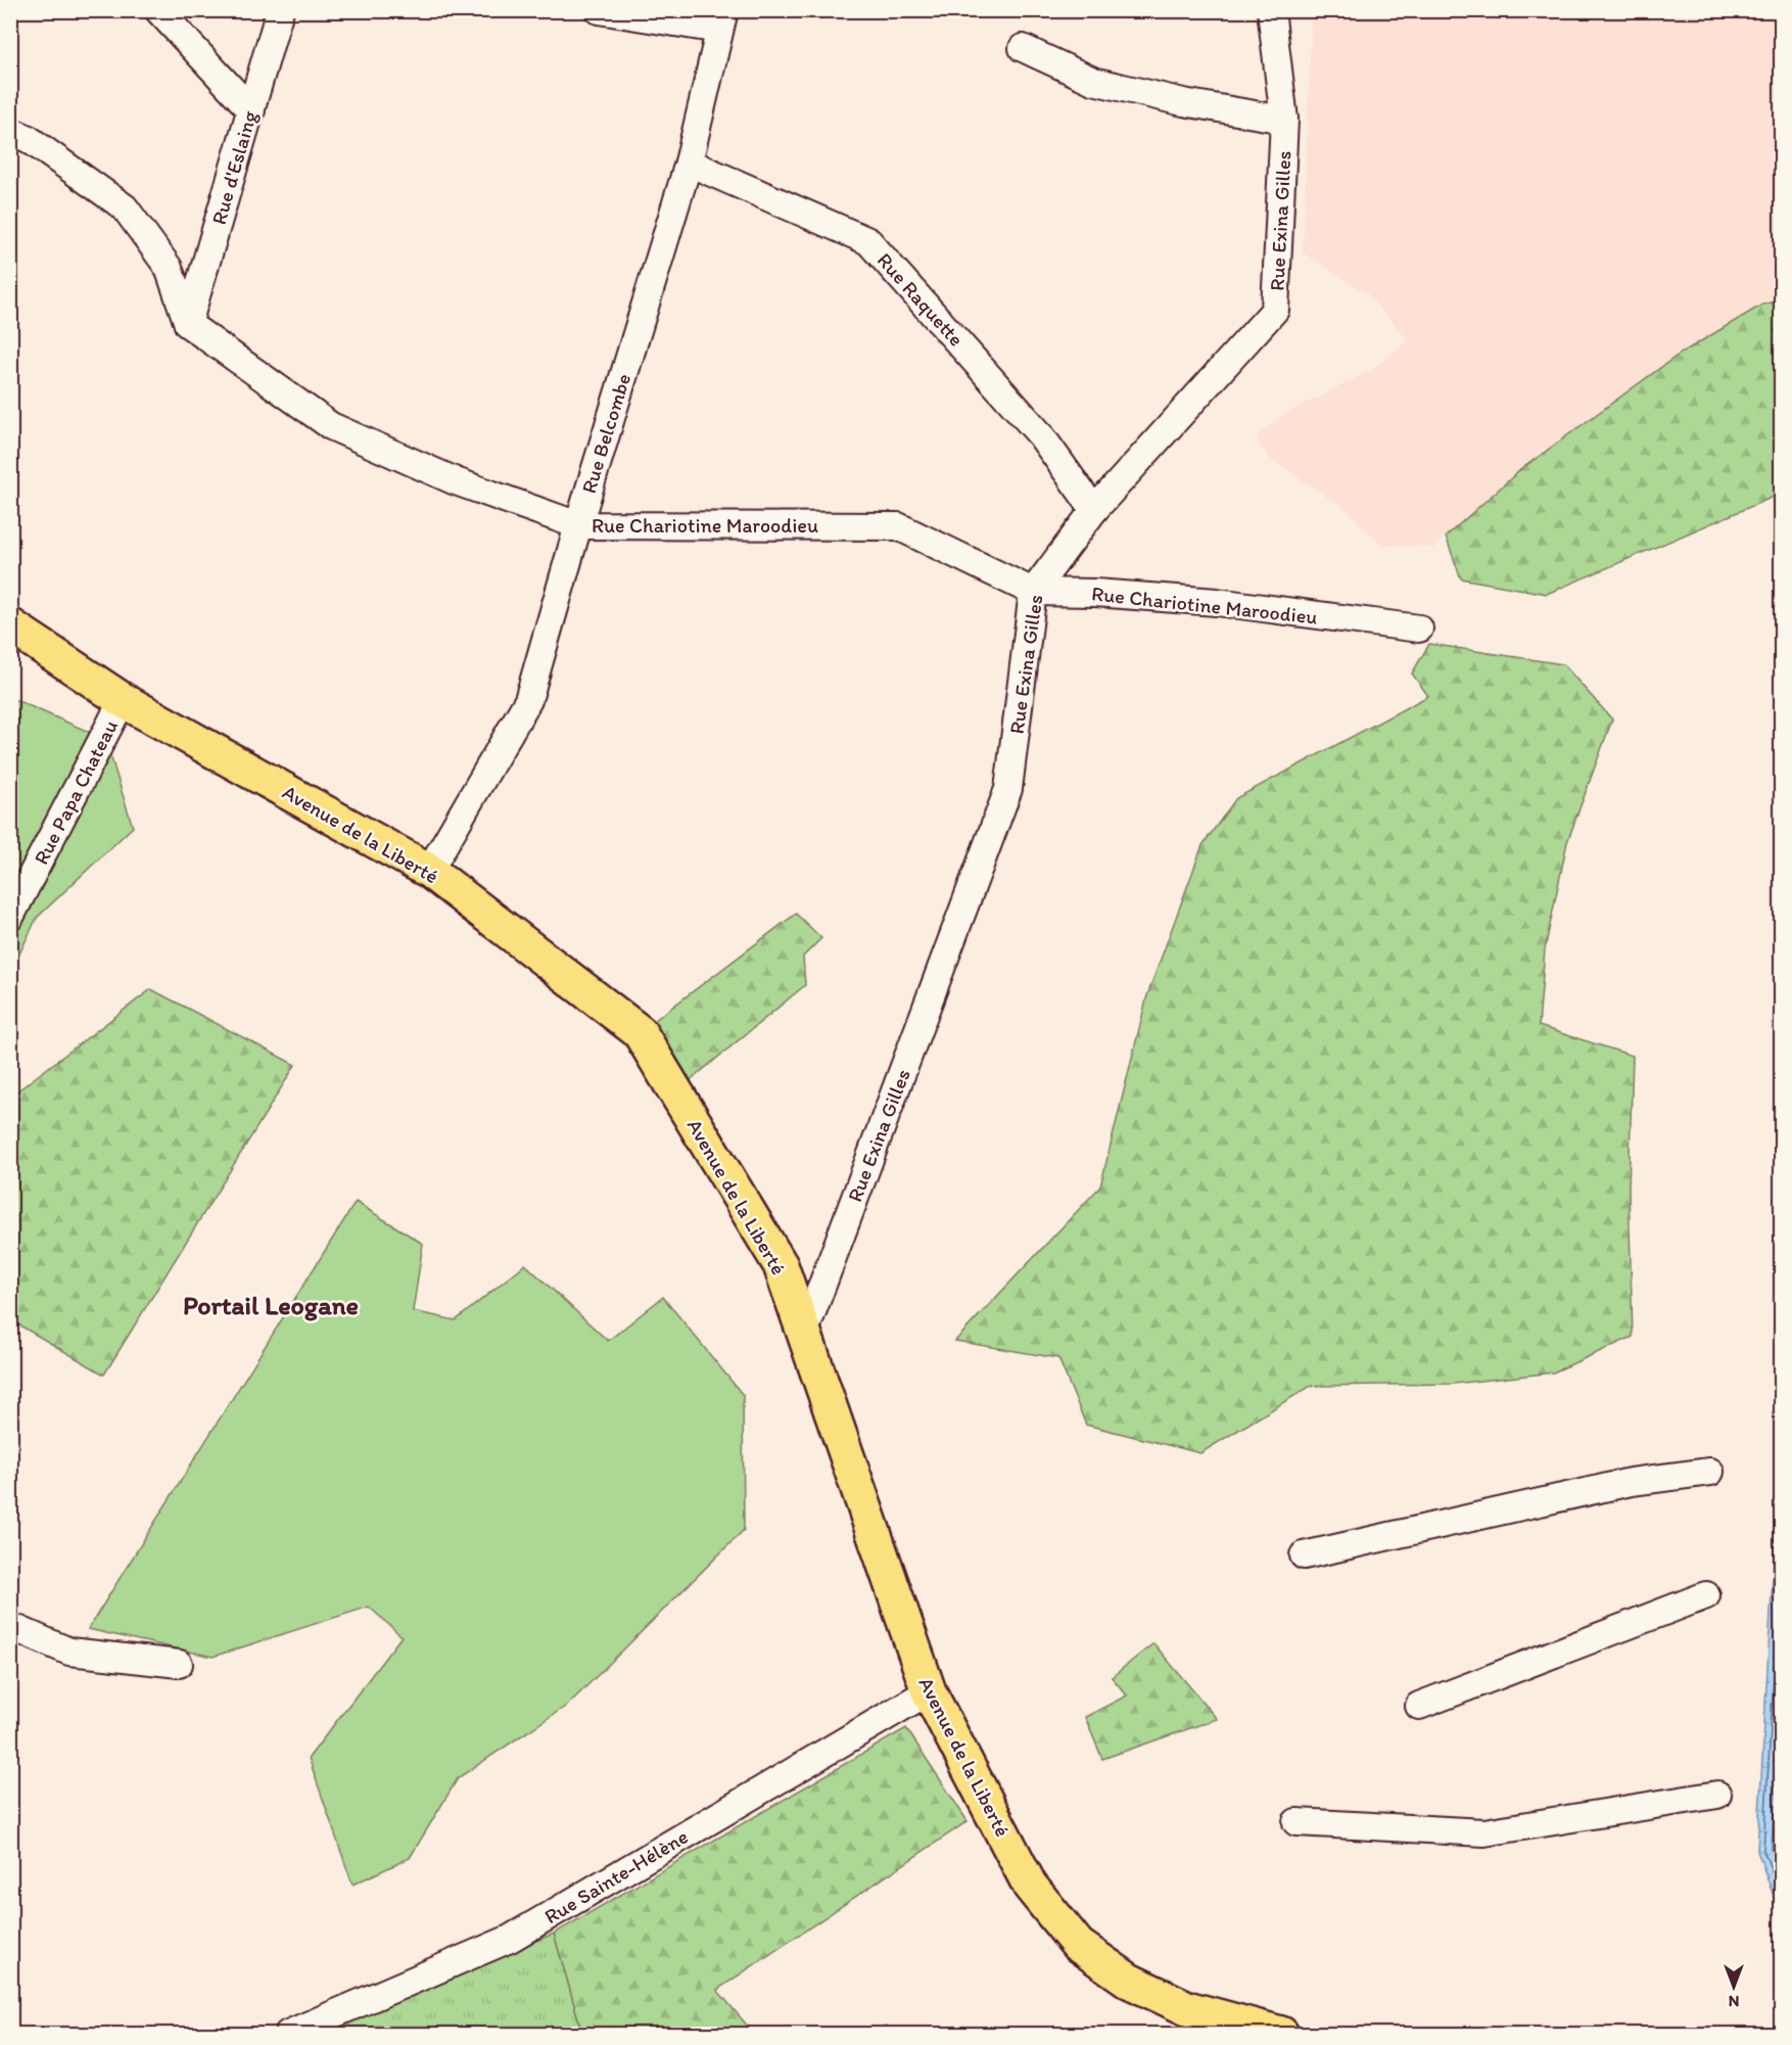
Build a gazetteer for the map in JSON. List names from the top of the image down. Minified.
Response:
{"streets":{"main road":["Avenue de la Liberté"],"street":["Rue d'Eslaing","Rue Exina Gilles","Rue Raquette","Rue Belcombe","Rue Chariotine Maroodieu","Rue Papa Chateau","Rue Sainte-Hélène"]},"crossings":[["Rue d'Eslaing","Rue Chariotine Maroodieu"],["Rue Exina Gilles","Rue Raquette"],["Rue Exina Gilles","Rue Chariotine Maroodieu"],["Rue Exina Gilles","Avenue de la Liberté"],["Rue Raquette","Rue Belcombe"],["Rue Belcombe","Rue Chariotine Maroodieu"],["Rue Belcombe","Avenue de la Liberté"],["Rue Papa Chateau","Avenue de la Liberté"],["Avenue de la Liberté","Rue Sainte-Hélène"]],"districts":["Portail Leogane"],"north":"bottom"}
